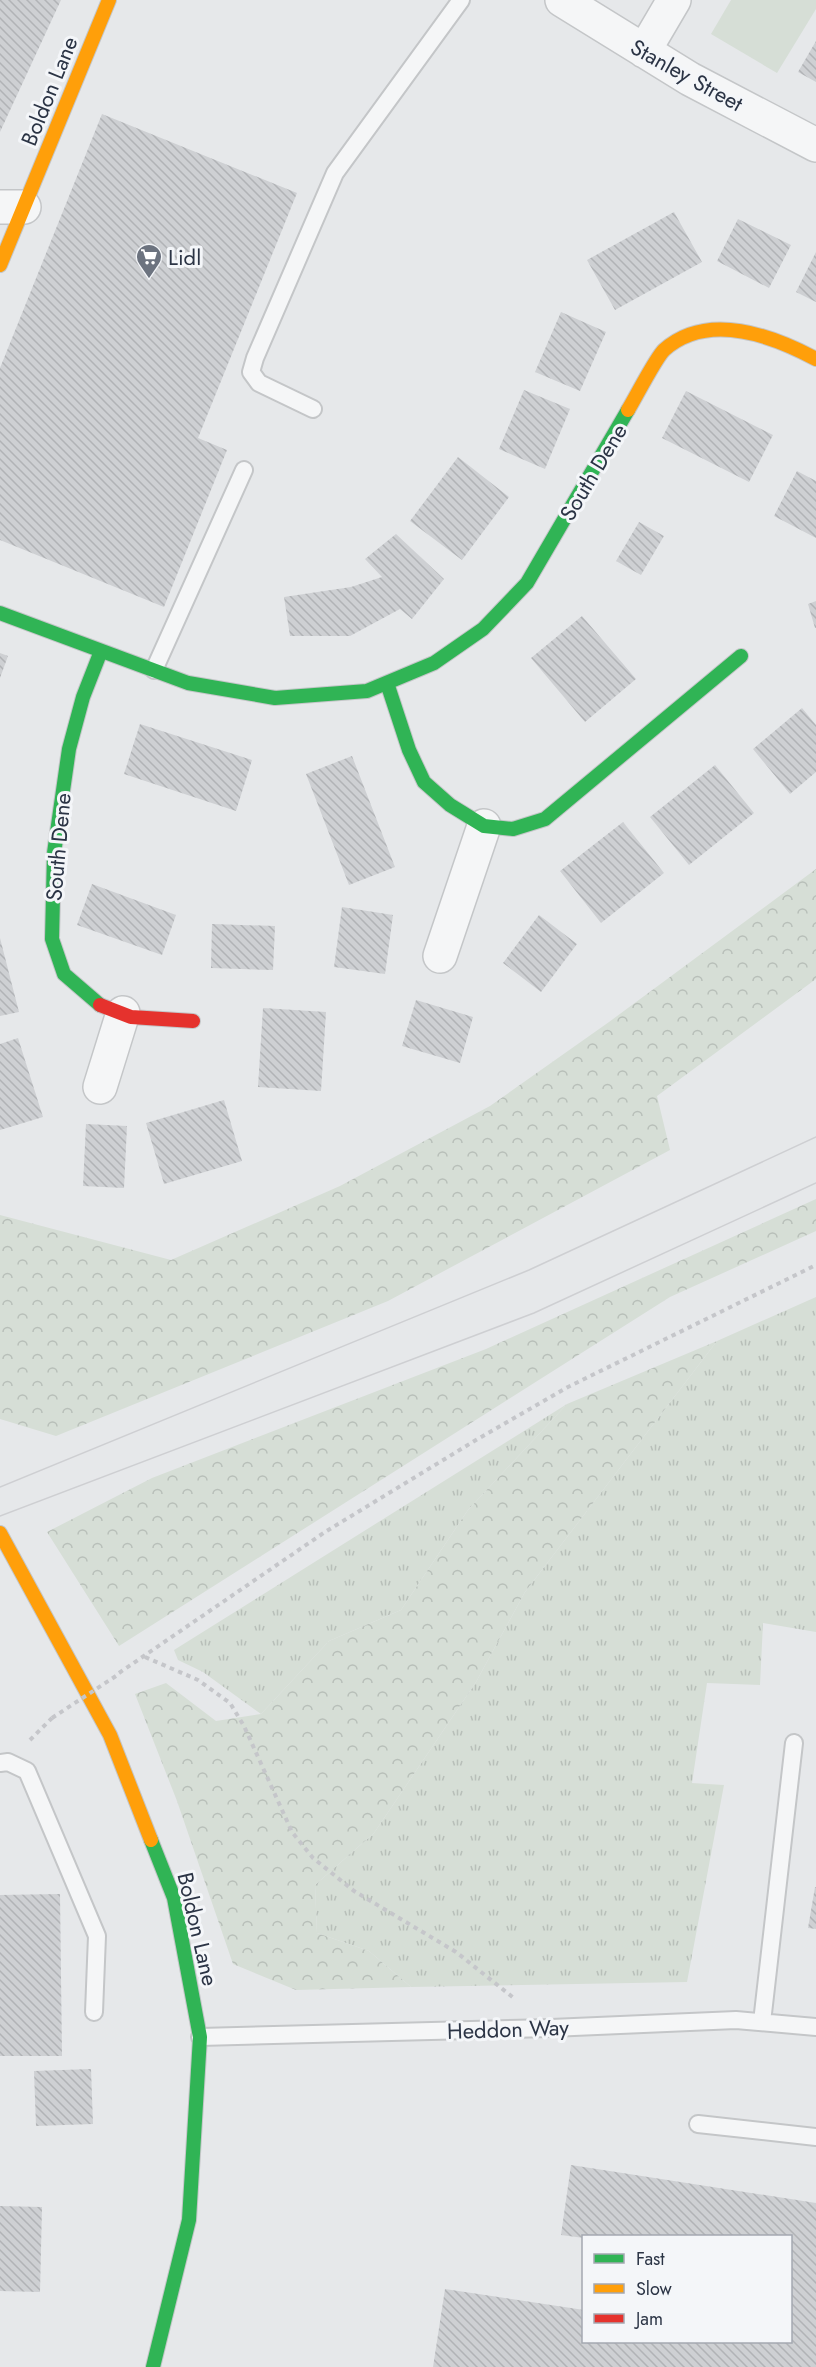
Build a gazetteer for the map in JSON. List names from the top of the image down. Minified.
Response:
{"streets":{"street":["Stanley Street","Boldon Lane","South Dene"],"lane":["Heddon Way"]},"crossings":[["Boldon Lane","Heddon Way"]],"places":{"supermarket":["Lidl"]},"legend":["Fast","Slow","Jam"]}
